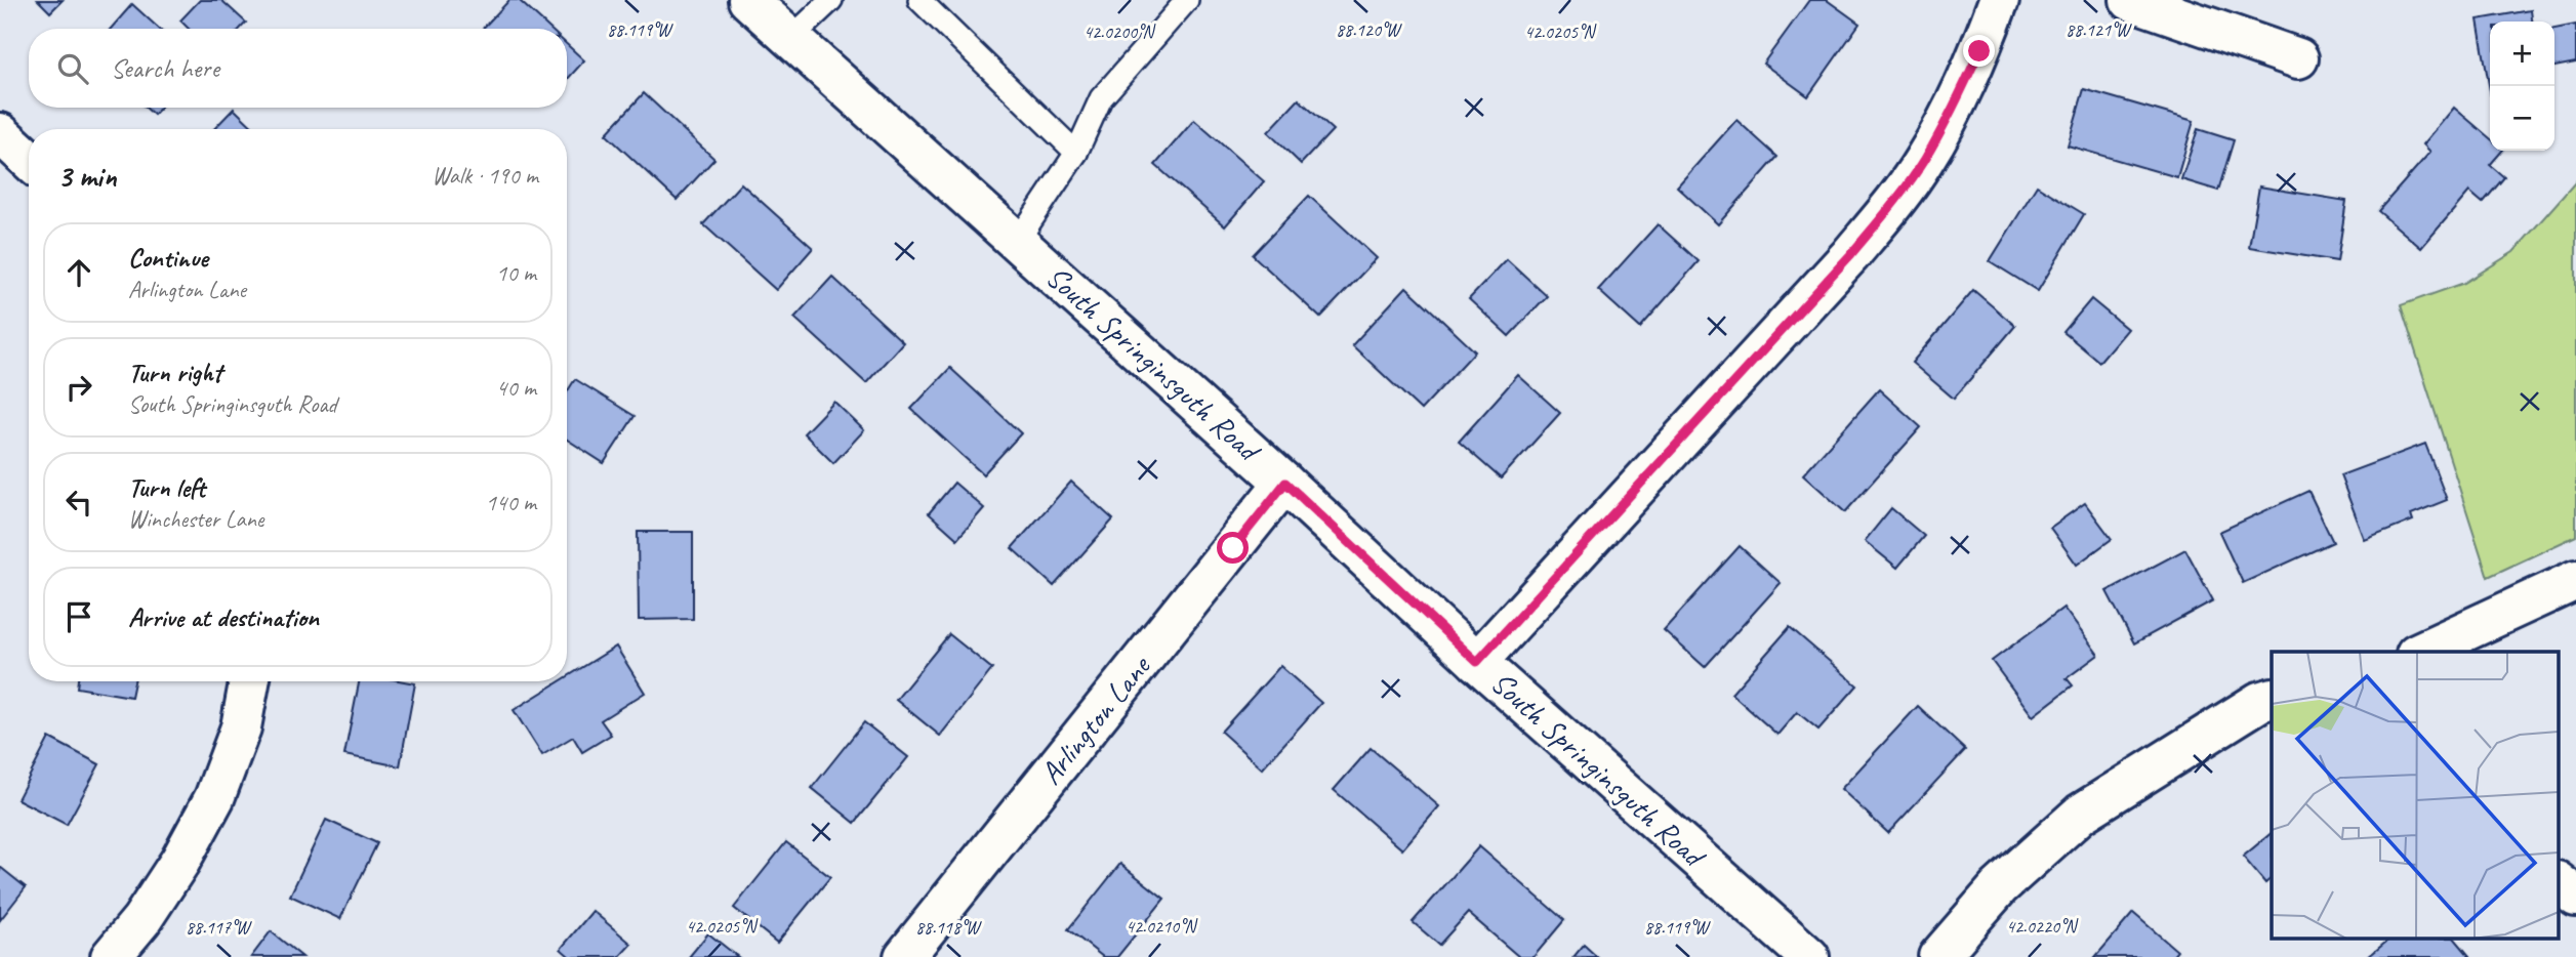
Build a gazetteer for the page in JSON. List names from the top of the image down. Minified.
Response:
{"streets":{"street":["South Springinsguth Road","Arlington Lane"]},"crossings":[["South Springinsguth Road","Arlington Lane"]],"page":{"map_buttons":["+","−"],"search":"Search here","heading":["3 min","Walk · 190 m"],"list":[["Continue","Arlington Lane","10 m"],["Turn right","South Springinsguth Road","40 m"],["Turn left","Winchester Lane","140 m"],"Arrive at destination"]},"coordinates":["88.119°W","88.120°W","88.121°W","42.0200°N","42.0205°N","42.0210°N","42.0220°N","88.117°W","88.118°W"]}
